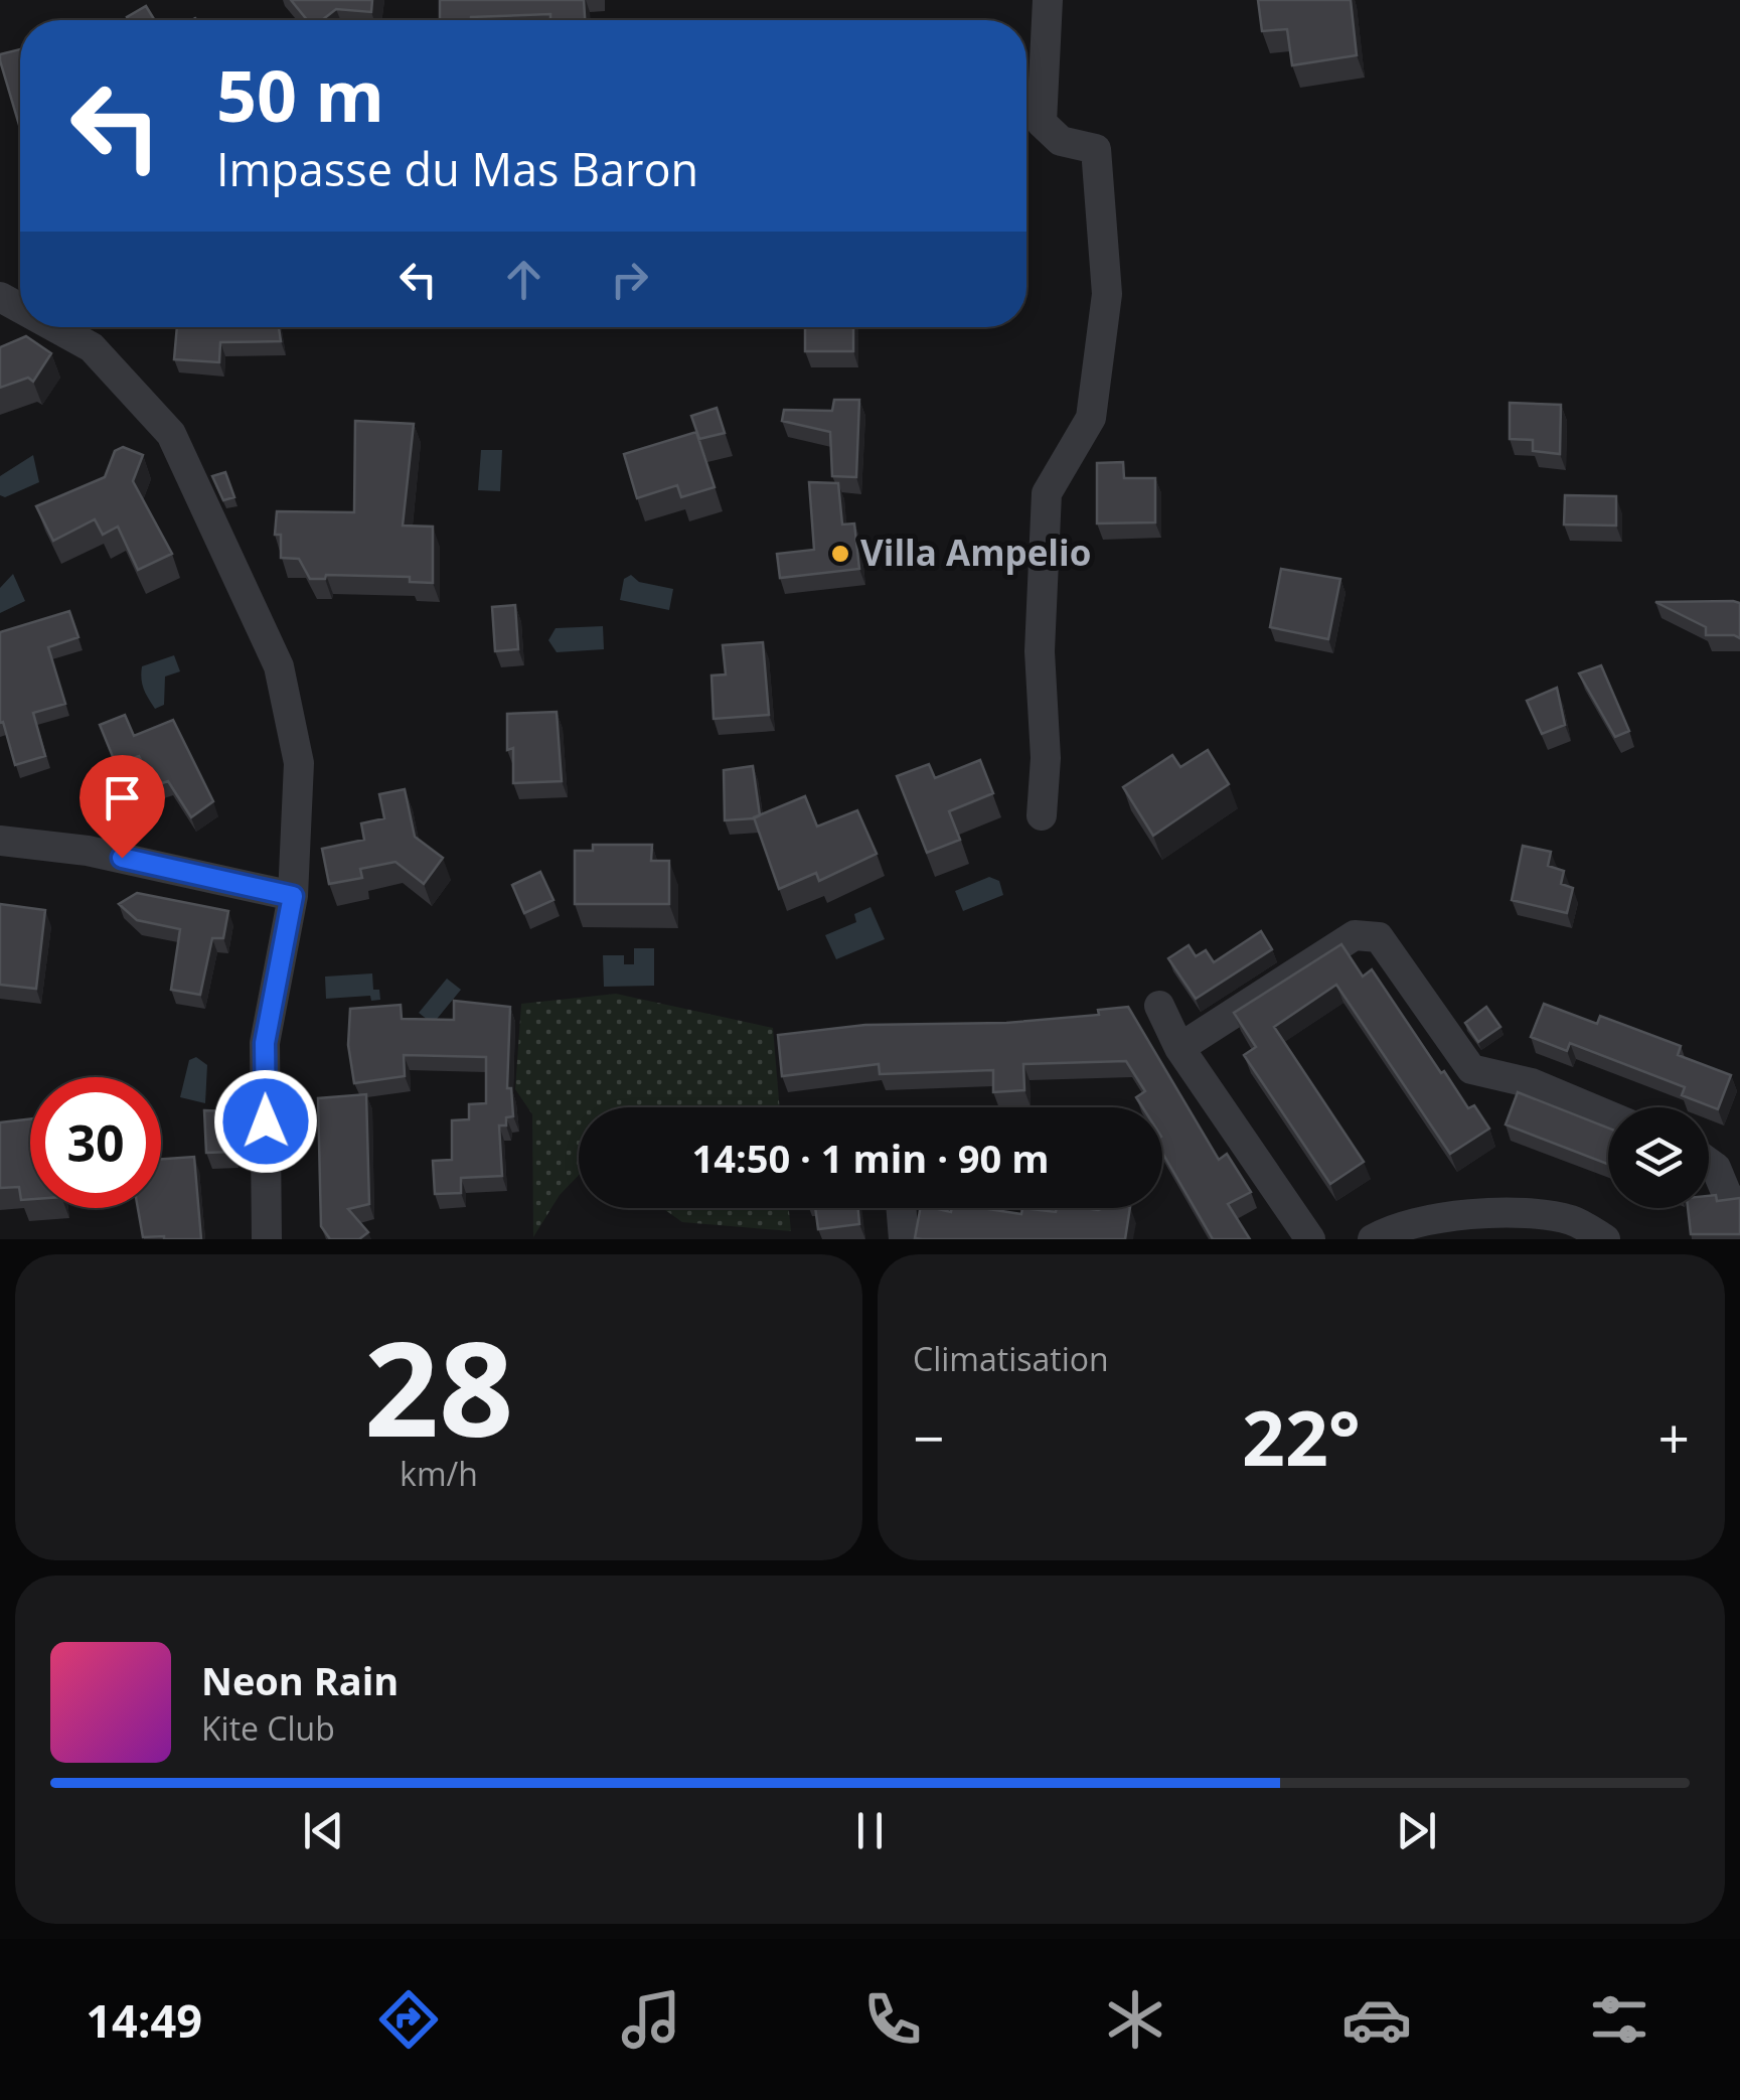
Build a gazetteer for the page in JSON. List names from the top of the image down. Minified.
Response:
{"places":["Villa Ampelio"],"page":{"turn":["50 m","Impasse du Mas Baron"],"limit":"30","trip":"14:50 · 1 min · 90 m","tile":[["28","km/h"],"Climatisation"],"heat":["−","22°","+"],"song":["Neon Rain","Kite Club"],"tabs":"14:49"}}
